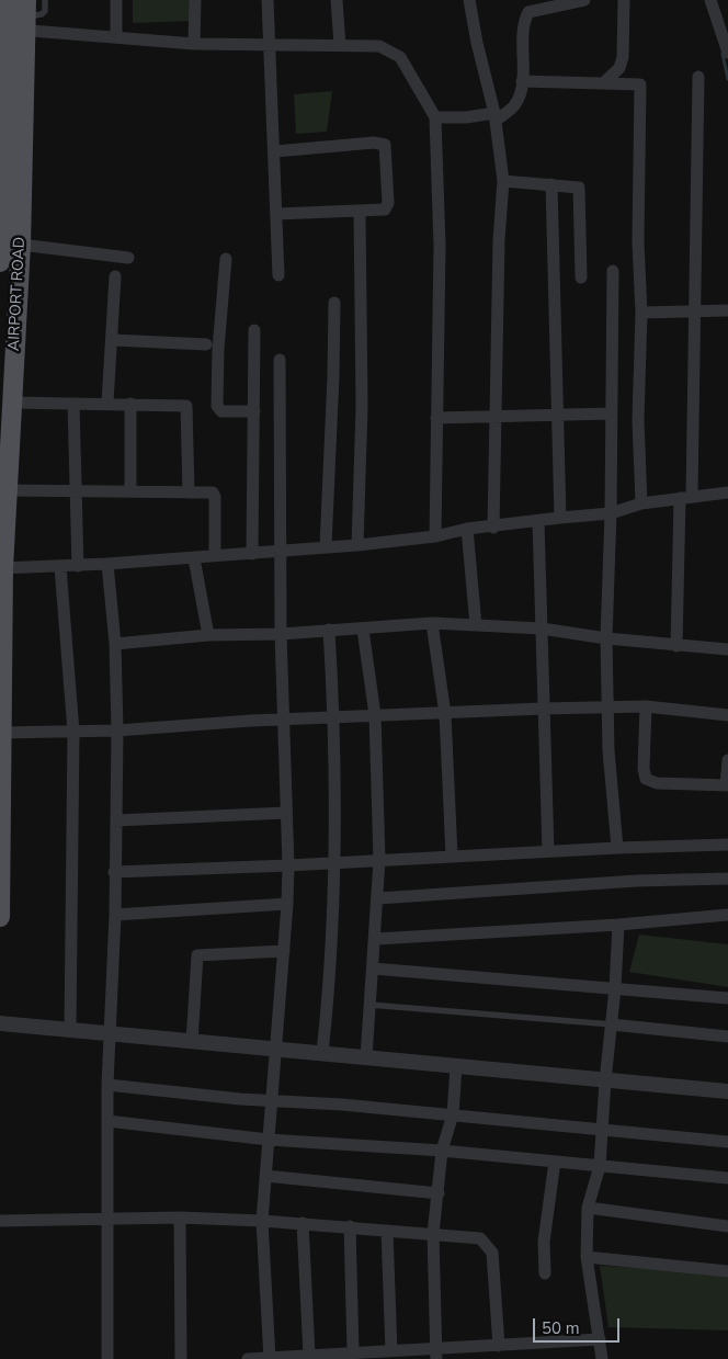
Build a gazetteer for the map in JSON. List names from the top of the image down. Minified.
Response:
{"streets":{"main road":["AIRPORT ROAD"]},"scale_bar":"50 m"}
